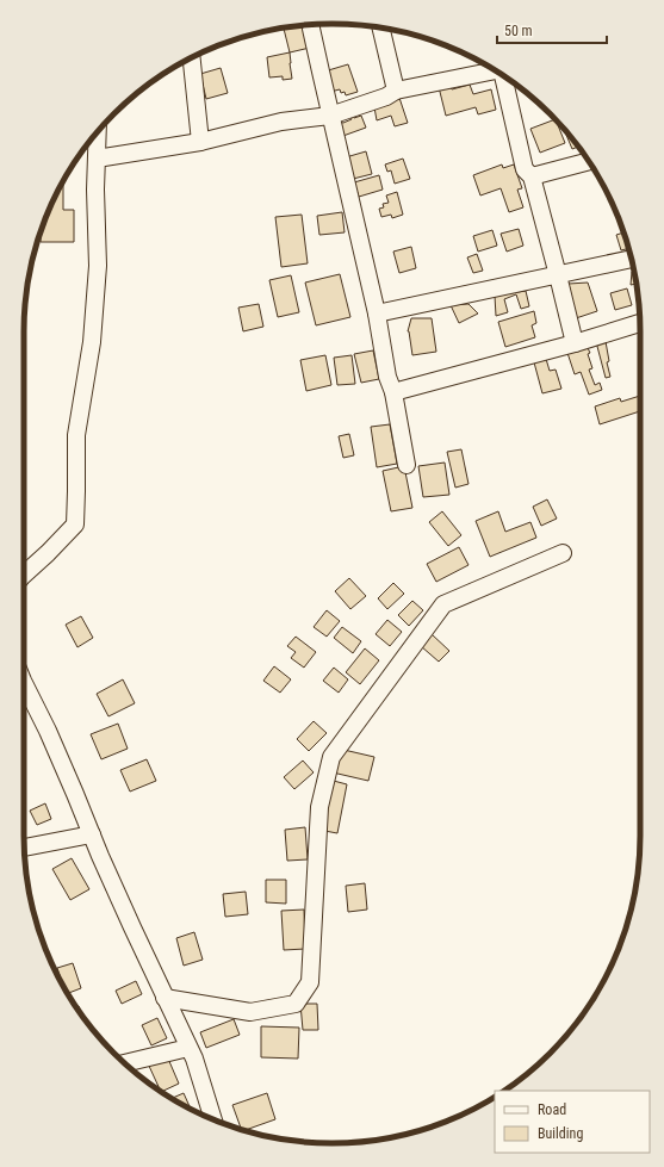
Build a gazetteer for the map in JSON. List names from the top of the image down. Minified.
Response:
{"legend":["Road","Building"],"scale_bar":"50 m"}
